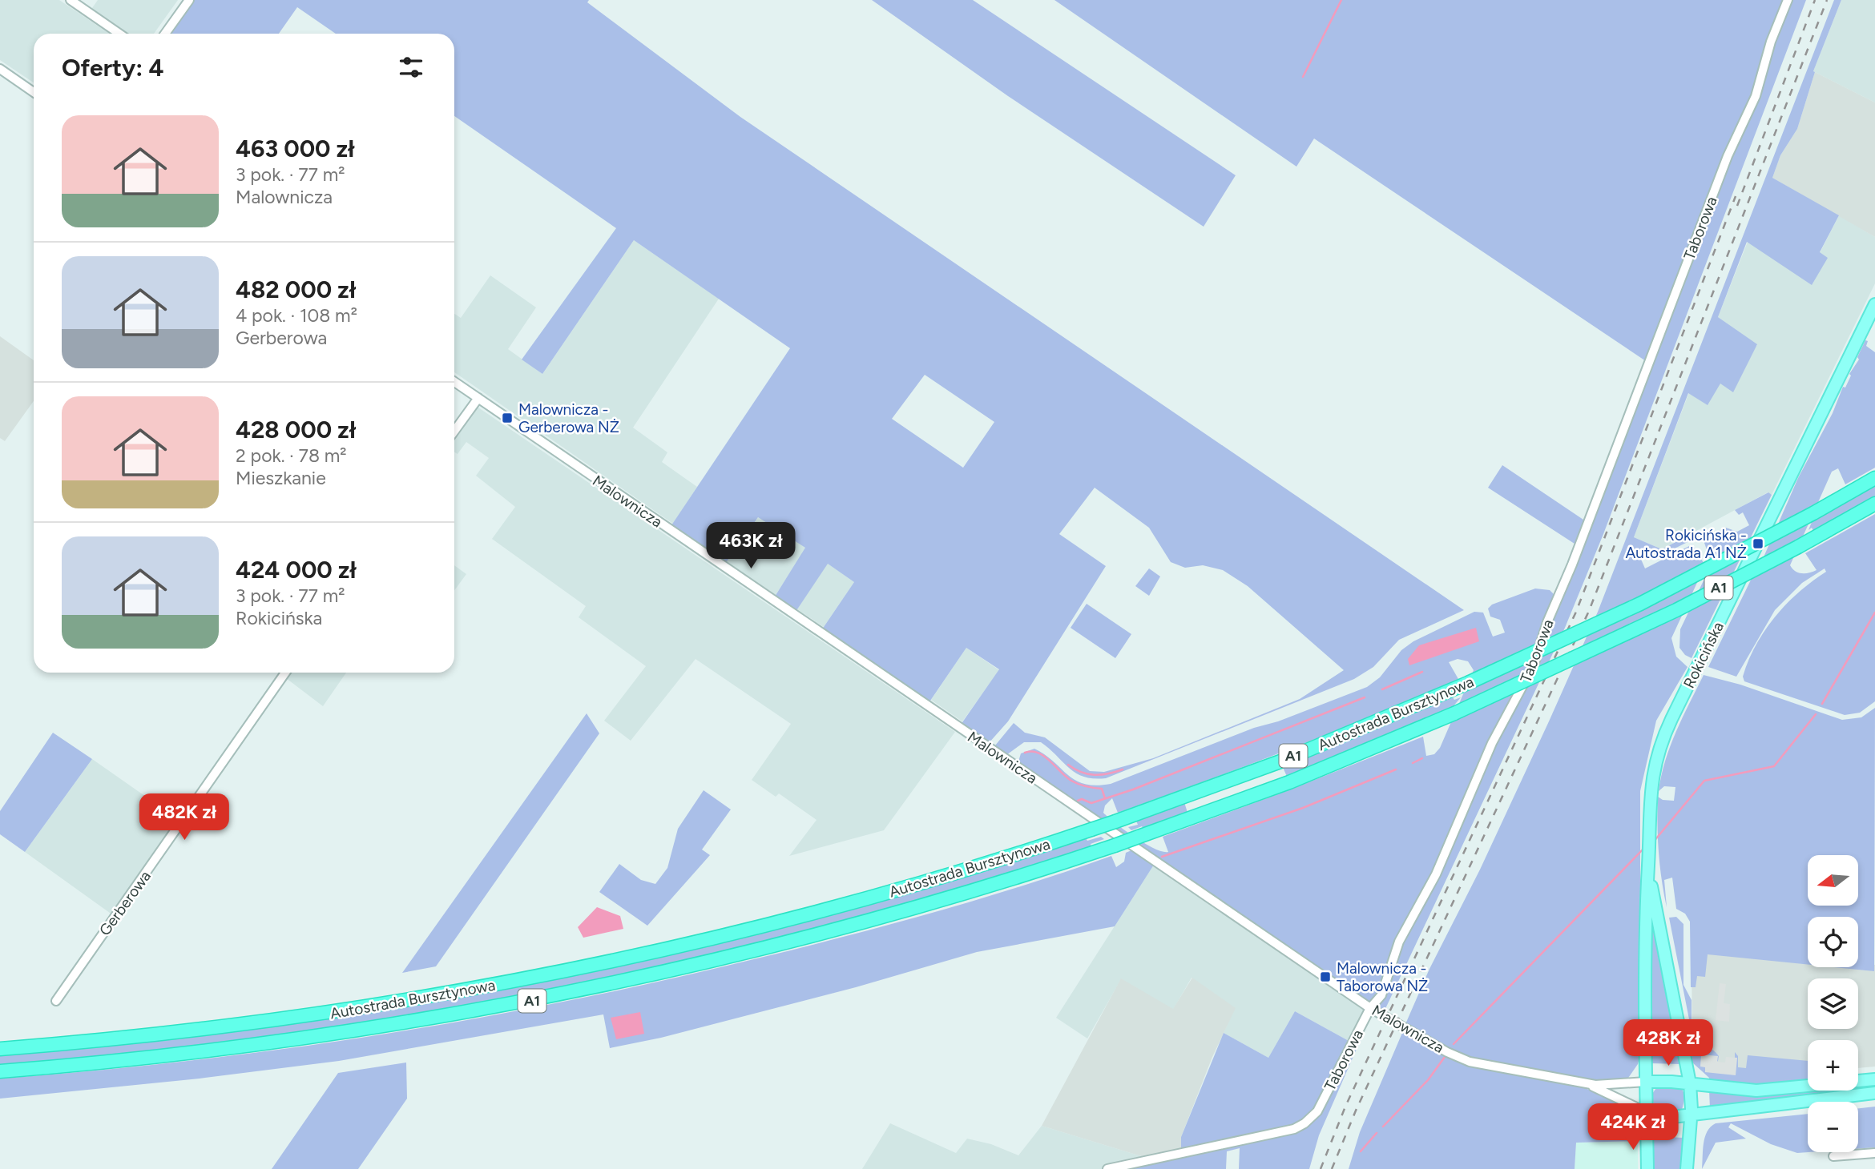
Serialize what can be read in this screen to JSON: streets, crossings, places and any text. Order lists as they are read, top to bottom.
{
  "streets": {
    "highway": ["A1", "Autostrada Bursztynowa"],
    "main road": ["Rokicińska"],
    "street": ["Taborowa", "Malownicza", "Gerberowa"]
  },
  "crossings": [
    ["Taborowa", "Malownicza"],
    ["Malownicza", "Rokicińska"]
  ],
  "places": {
    "transit": ["Malownicza - Gerberowa NŻ", "Rokicińska - Autostrada A1 NŻ", "Malownicza - Taborowa NŻ"]
  },
  "north": "left",
  "page": {
    "heading": "Oferty: 4",
    "list": [
      {
        "name": "463 000 zł",
        "note": "3 pok. · 77 m² · Malownicza"
      },
      {
        "name": "482 000 zł",
        "note": "4 pok. · 108 m² · Gerberowa"
      },
      {
        "name": "428 000 zł",
        "note": "2 pok. · 78 m² · Mieszkanie"
      },
      {
        "name": "424 000 zł",
        "note": "3 pok. · 77 m² · Rokicińska"
      }
    ],
    "price": [
      "463K zł",
      "482K zł",
      "428K zł",
      "424K zł"
    ],
    "map_buttons": ["+", "−"]
  }
}
